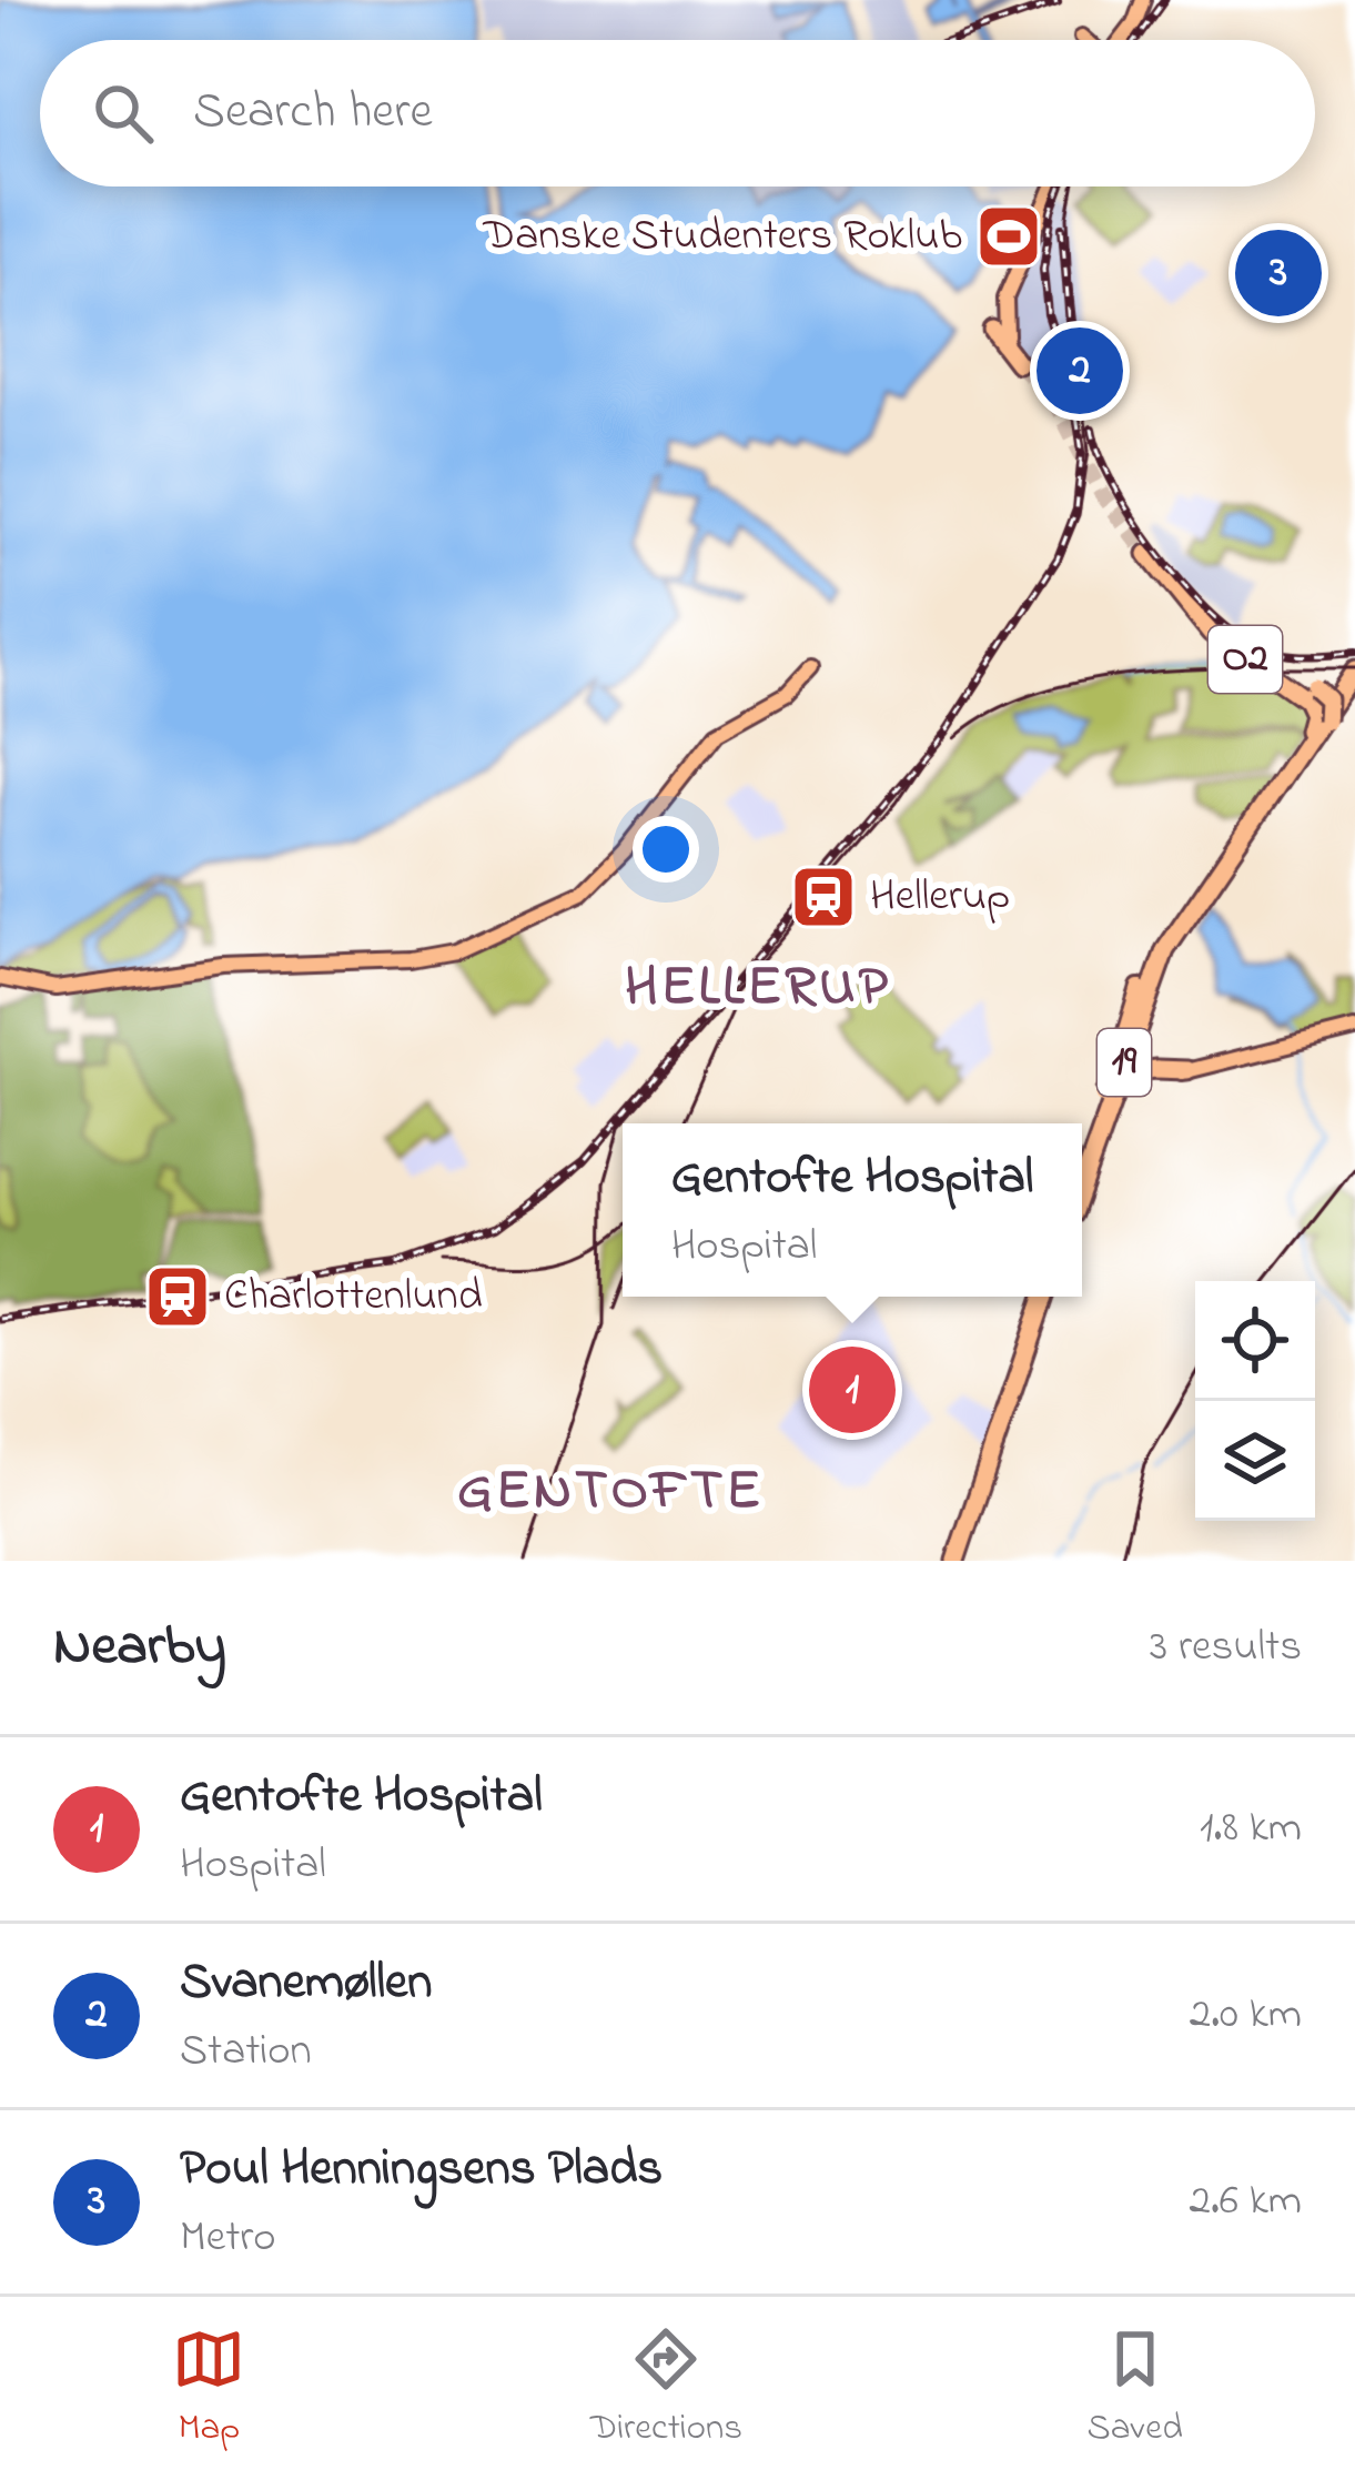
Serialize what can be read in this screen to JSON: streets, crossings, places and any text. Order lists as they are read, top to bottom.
{
  "streets": {
    "highway": ["O2", "19"]
  },
  "crossings": [
    ["O2", "19"]
  ],
  "districts": ["HELLERUP", "GENTOFTE"],
  "places": {
    "sports": ["Danske Studenters Roklub"],
    "station": ["Hellerup", "Charlottenlund"]
  },
  "page": {
    "search": "Search here",
    "pins": ["3", "2", "1"],
    "popup": ["Gentofte Hospital", "Hospital"],
    "heading": ["Nearby", "3 results"],
    "list": [
      {
        "mark": "1",
        "name": "Gentofte Hospital",
        "note": "Hospital",
        "value": "1.8 km"
      },
      {
        "mark": "2",
        "name": "Svanemøllen",
        "note": "Station",
        "value": "2.0 km"
      },
      {
        "mark": "3",
        "name": "Poul Henningsens Plads",
        "note": "Metro",
        "value": "2.6 km"
      }
    ],
    "nav": ["Map", "Directions", "Saved"]
  }
}
